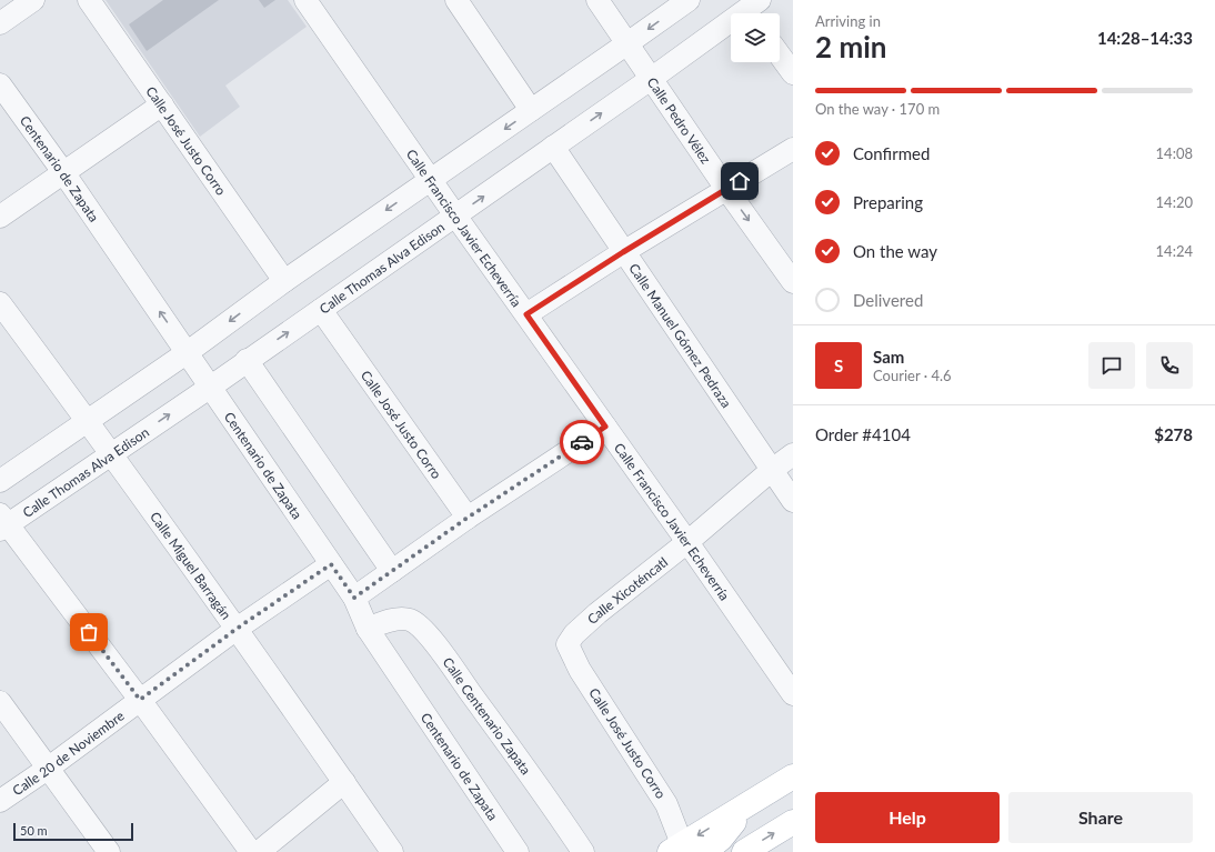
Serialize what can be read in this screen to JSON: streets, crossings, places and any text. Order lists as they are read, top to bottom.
{
  "streets": {
    "street": [
      "Calle Pedro Vélez",
      "Calle José Justo Corro",
      "Centenario de Zapata",
      "Calle Francisco Javier Echeverría",
      "Calle Thomas Alva Edison",
      "Calle Manuel Gómez Pedraza",
      "Calle Miguel Barragán",
      "Calle Xicoténcatl",
      "Calle Centenario Zapata",
      "Calle 20 de Noviembre"
    ]
  },
  "crossings": [
    ["Calle Pedro Vélez", "Calle Thomas Alva Edison"],
    ["Calle José Justo Corro", "Calle Thomas Alva Edison"],
    ["Calle José Justo Corro", "Calle Xicoténcatl"],
    ["Centenario de Zapata", "Calle Thomas Alva Edison"],
    ["Centenario de Zapata", "Calle Centenario Zapata"],
    ["Centenario de Zapata", "Calle 20 de Noviembre"],
    ["Calle Francisco Javier Echeverría", "Calle Thomas Alva Edison"],
    ["Calle Francisco Javier Echeverría", "Calle Xicoténcatl"],
    ["Calle Thomas Alva Edison", "Calle Manuel Gómez Pedraza"],
    ["Calle Thomas Alva Edison", "Calle Miguel Barragán"],
    ["Calle Manuel Gómez Pedraza", "Calle Xicoténcatl"],
    ["Calle Miguel Barragán", "Calle 20 de Noviembre"]
  ],
  "scale_bar": "50 m",
  "page": {
    "heading": ["2 min", "Arriving in", "14:28–14:33"],
    "panel": [
      "Sam",
      "Courier · 4.6",
      "Order #4104",
      "$278"
    ],
    "bar": "On the way · 170 m",
    "list": [
      ["Confirmed", "14:08"],
      ["Preparing", "14:20"],
      ["On the way", "14:24"],
      "Delivered"
    ],
    "round": "S",
    "buttons": ["Help", "Share"],
    "scale": "50 m"
  }
}
